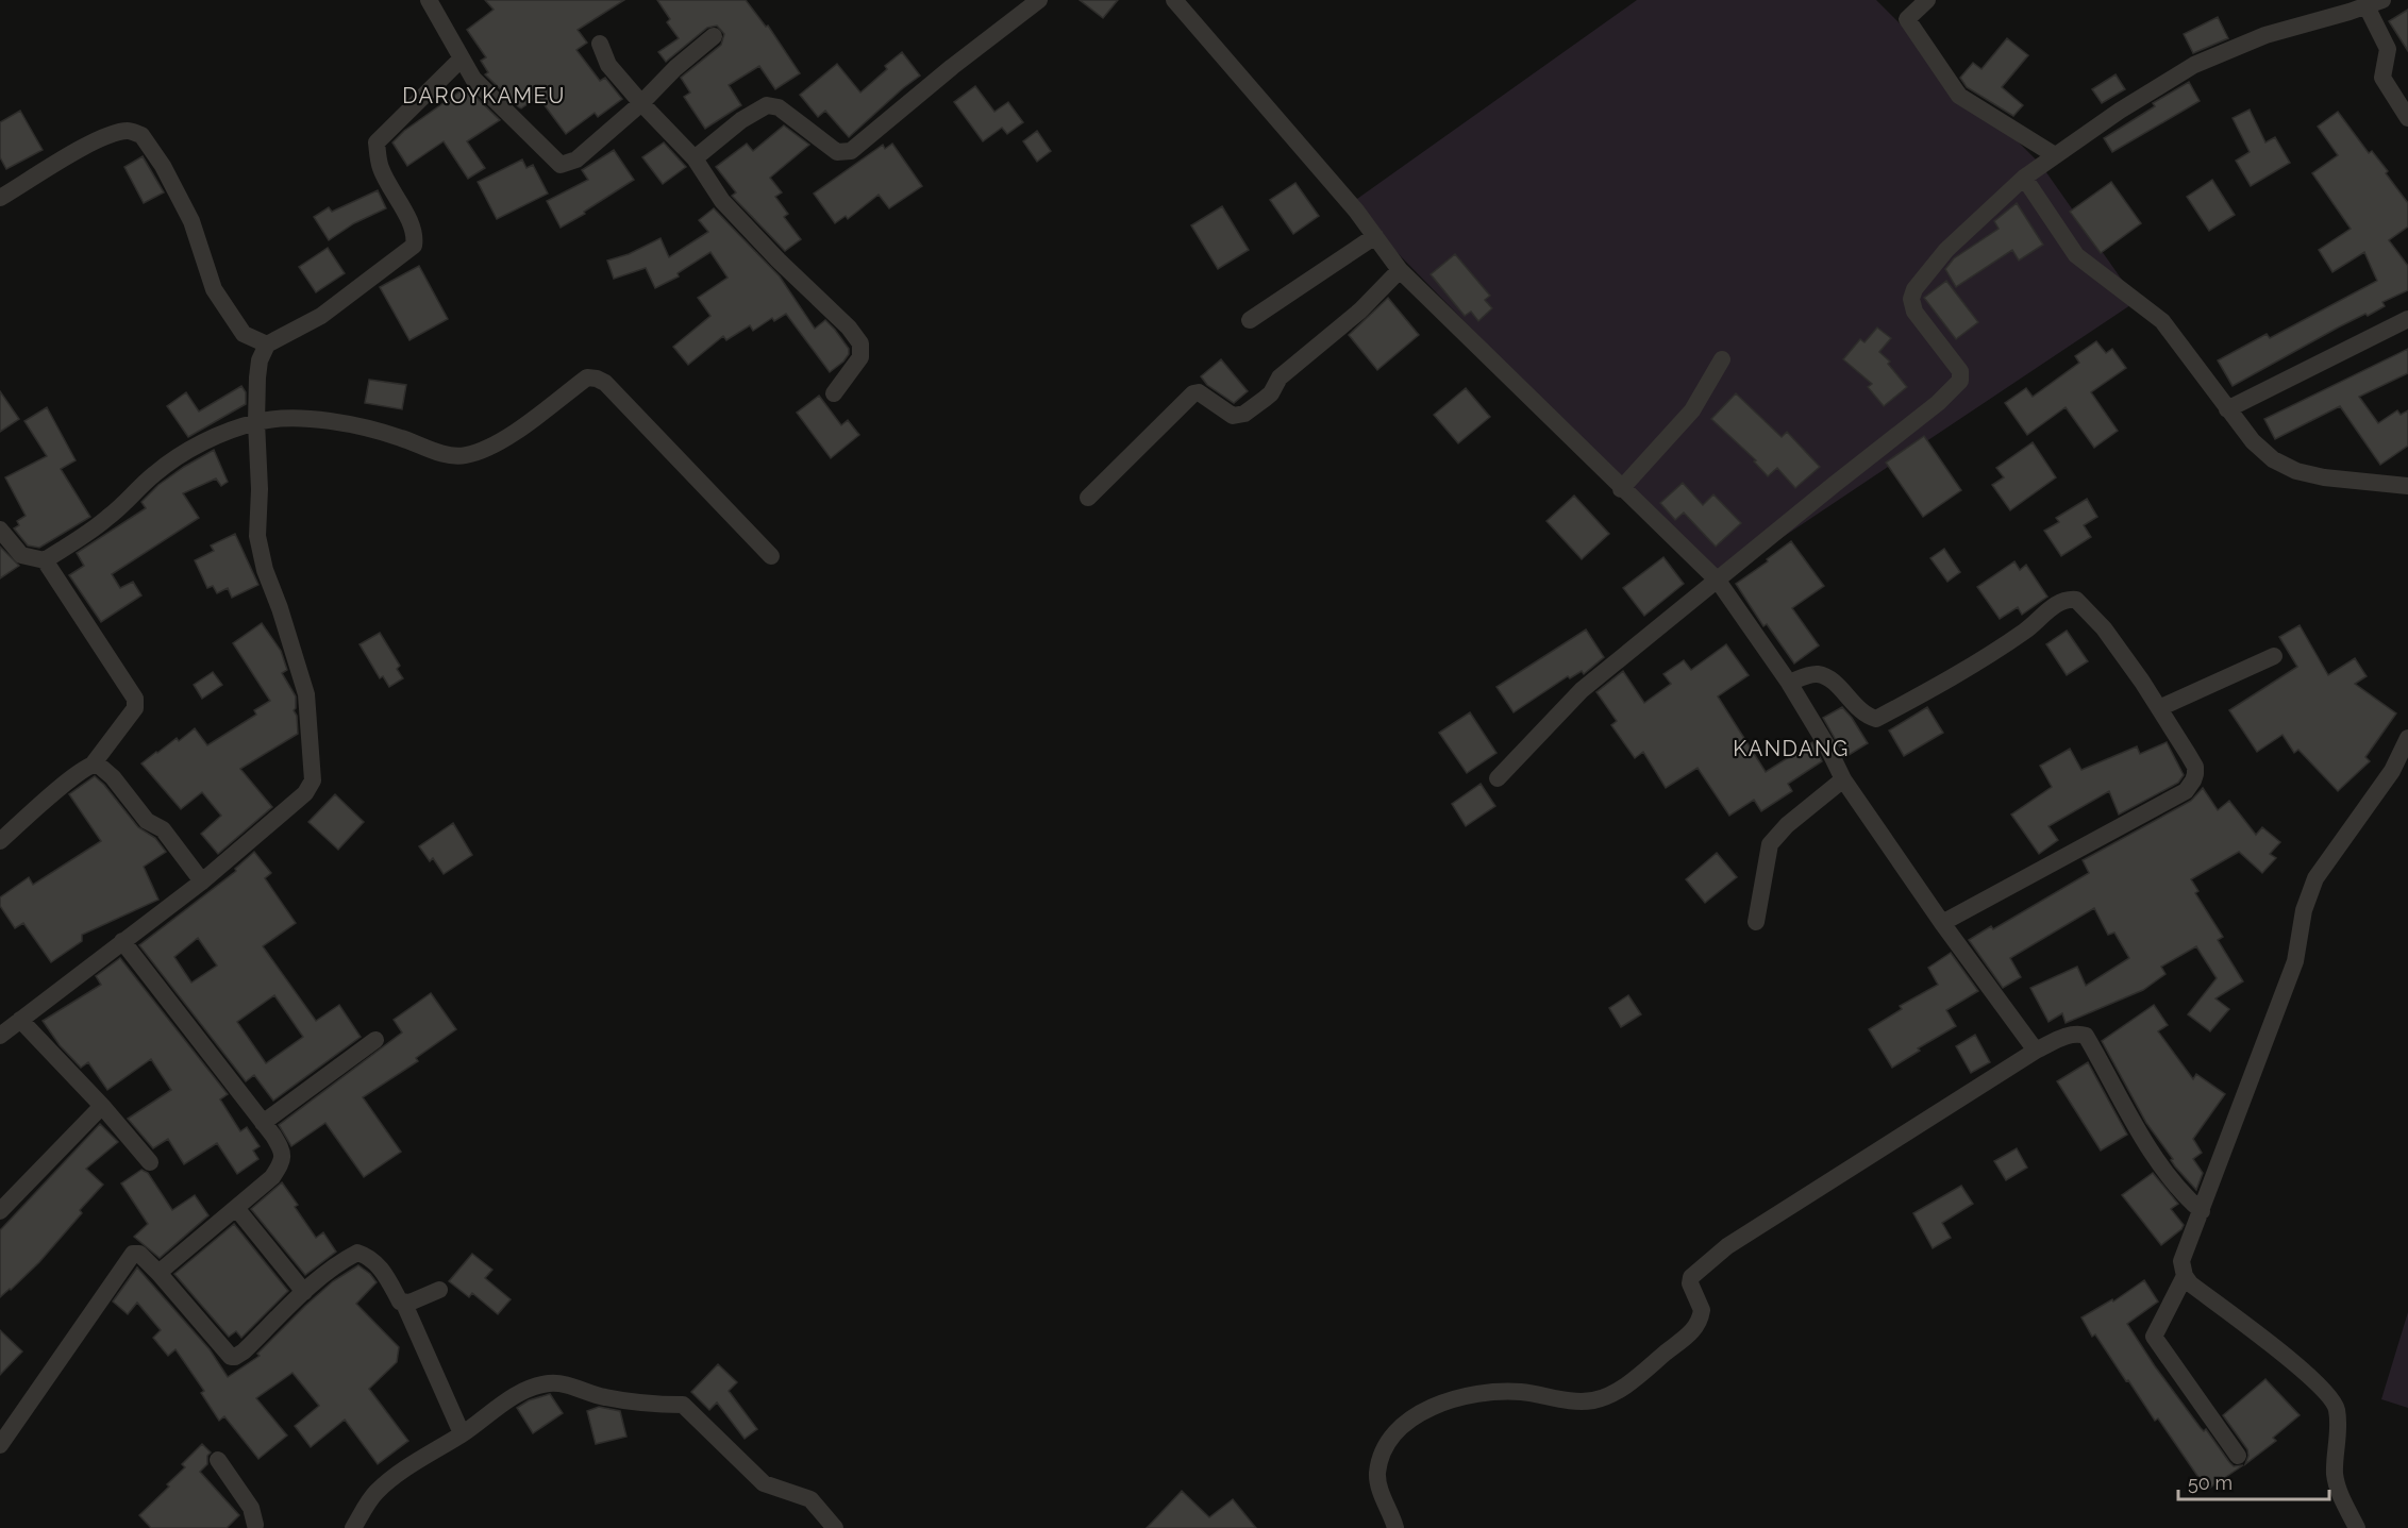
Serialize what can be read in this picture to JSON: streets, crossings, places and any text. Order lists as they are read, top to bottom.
{
  "districts": ["DAROYKAMEU", "KANDANG"],
  "scale_bar": "50 m"
}
